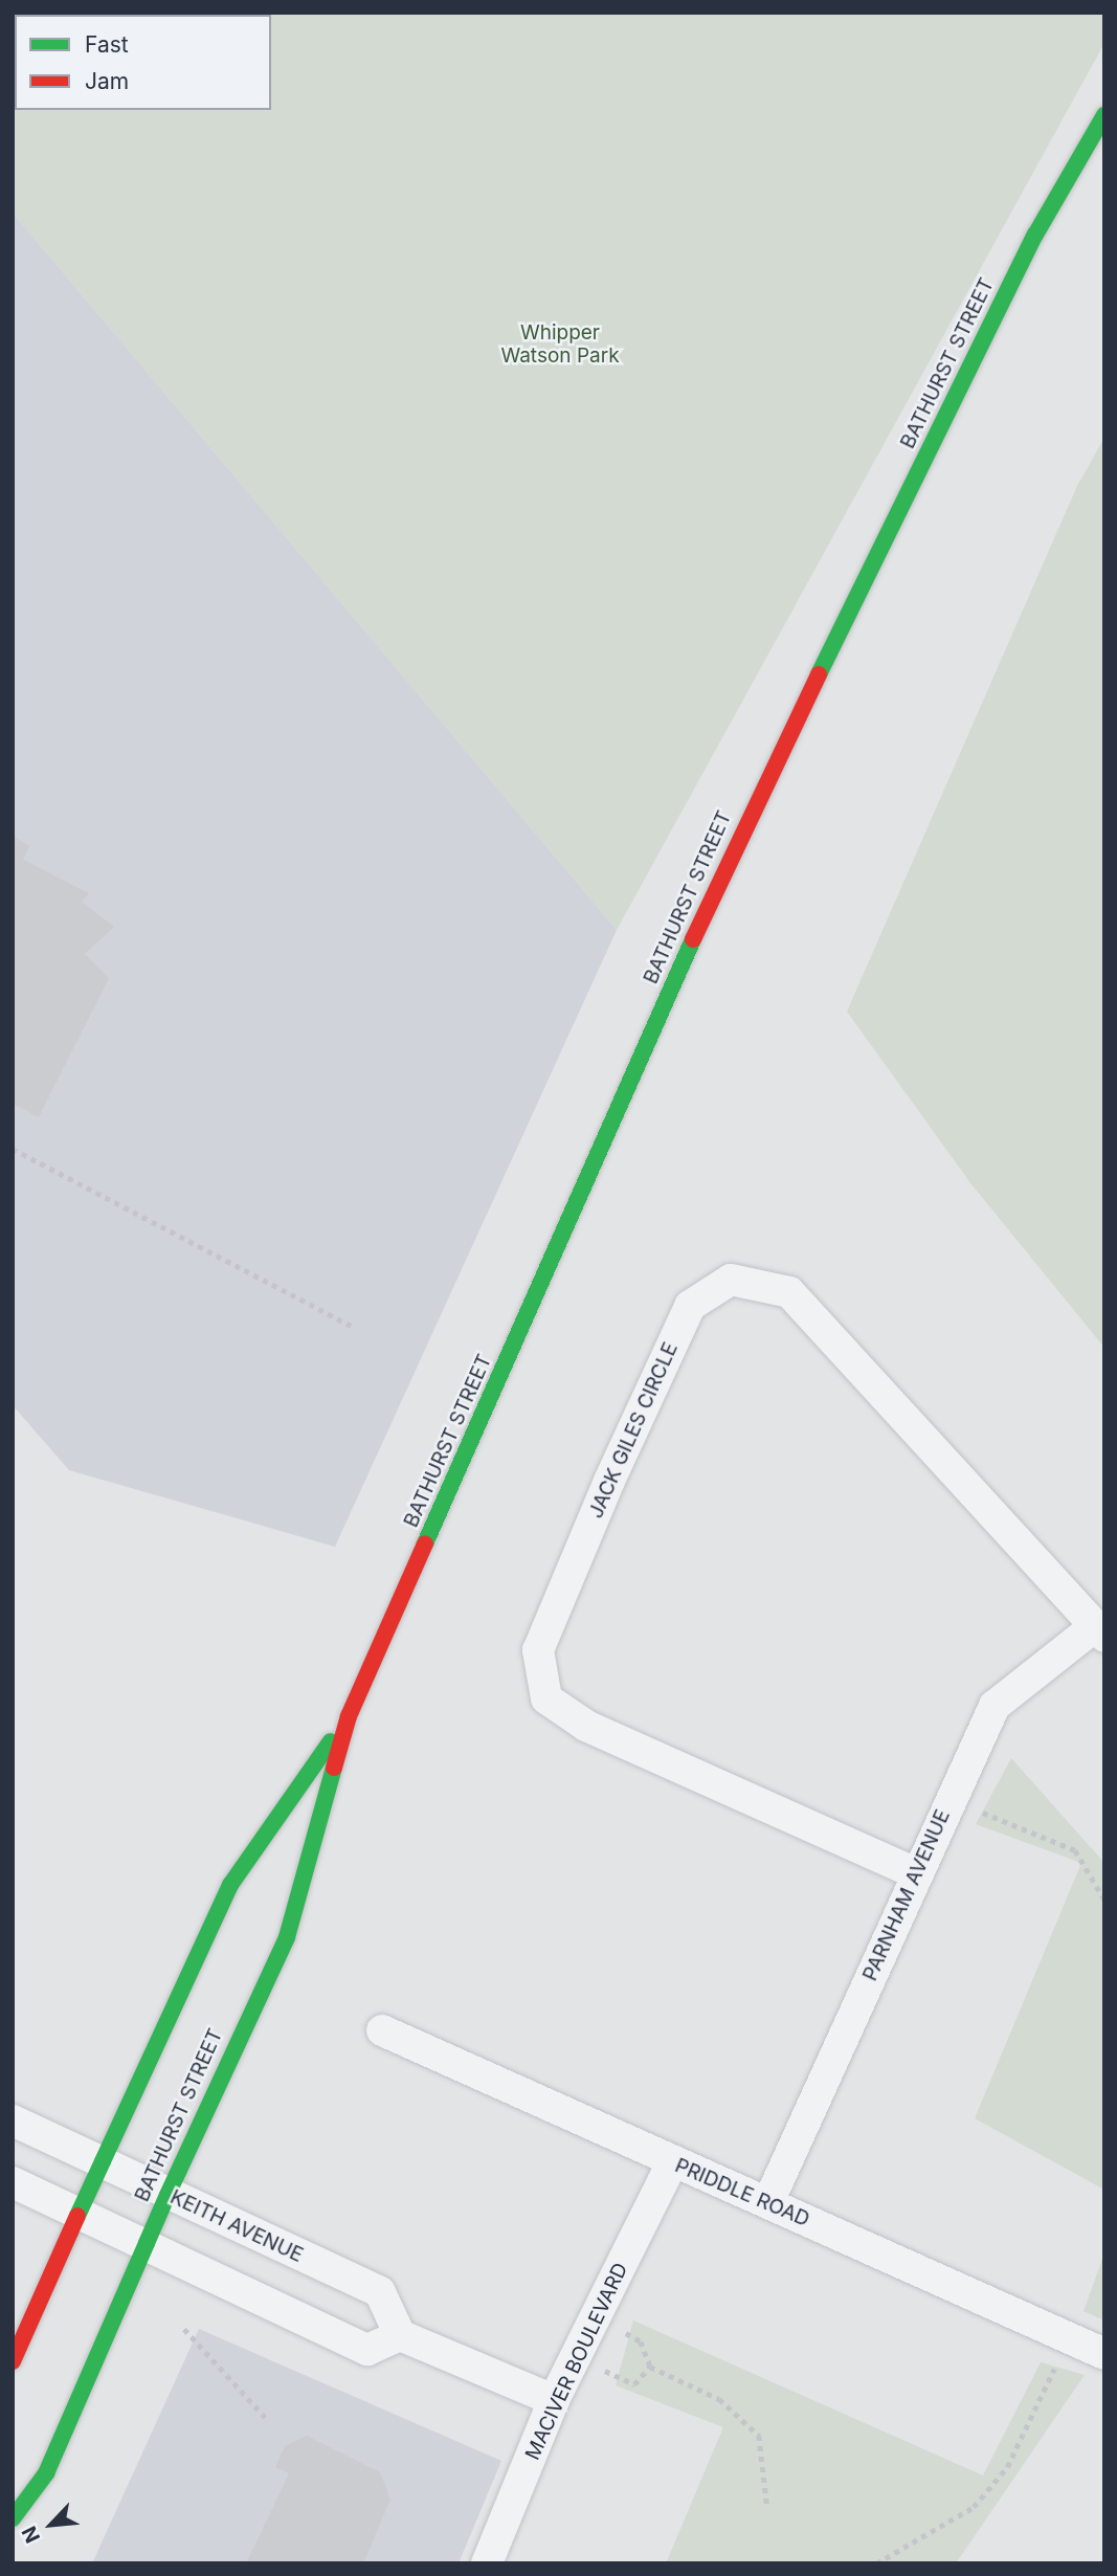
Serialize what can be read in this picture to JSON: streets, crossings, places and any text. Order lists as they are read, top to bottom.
{
  "streets": {
    "main road": ["BATHURST STREET"],
    "street": [
      "JACK GILES CIRCLE",
      "PARNHAM AVENUE",
      "PRIDDLE ROAD",
      "KEITH AVENUE",
      "MACIVER BOULEVARD"
    ]
  },
  "crossings": [
    ["BATHURST STREET", "KEITH AVENUE"],
    ["JACK GILES CIRCLE", "PARNHAM AVENUE"],
    ["PARNHAM AVENUE", "PRIDDLE ROAD"],
    ["PRIDDLE ROAD", "MACIVER BOULEVARD"]
  ],
  "parks": ["Whipper Watson Park"],
  "legend": ["Fast", "Jam"],
  "north": "bottom left"
}
